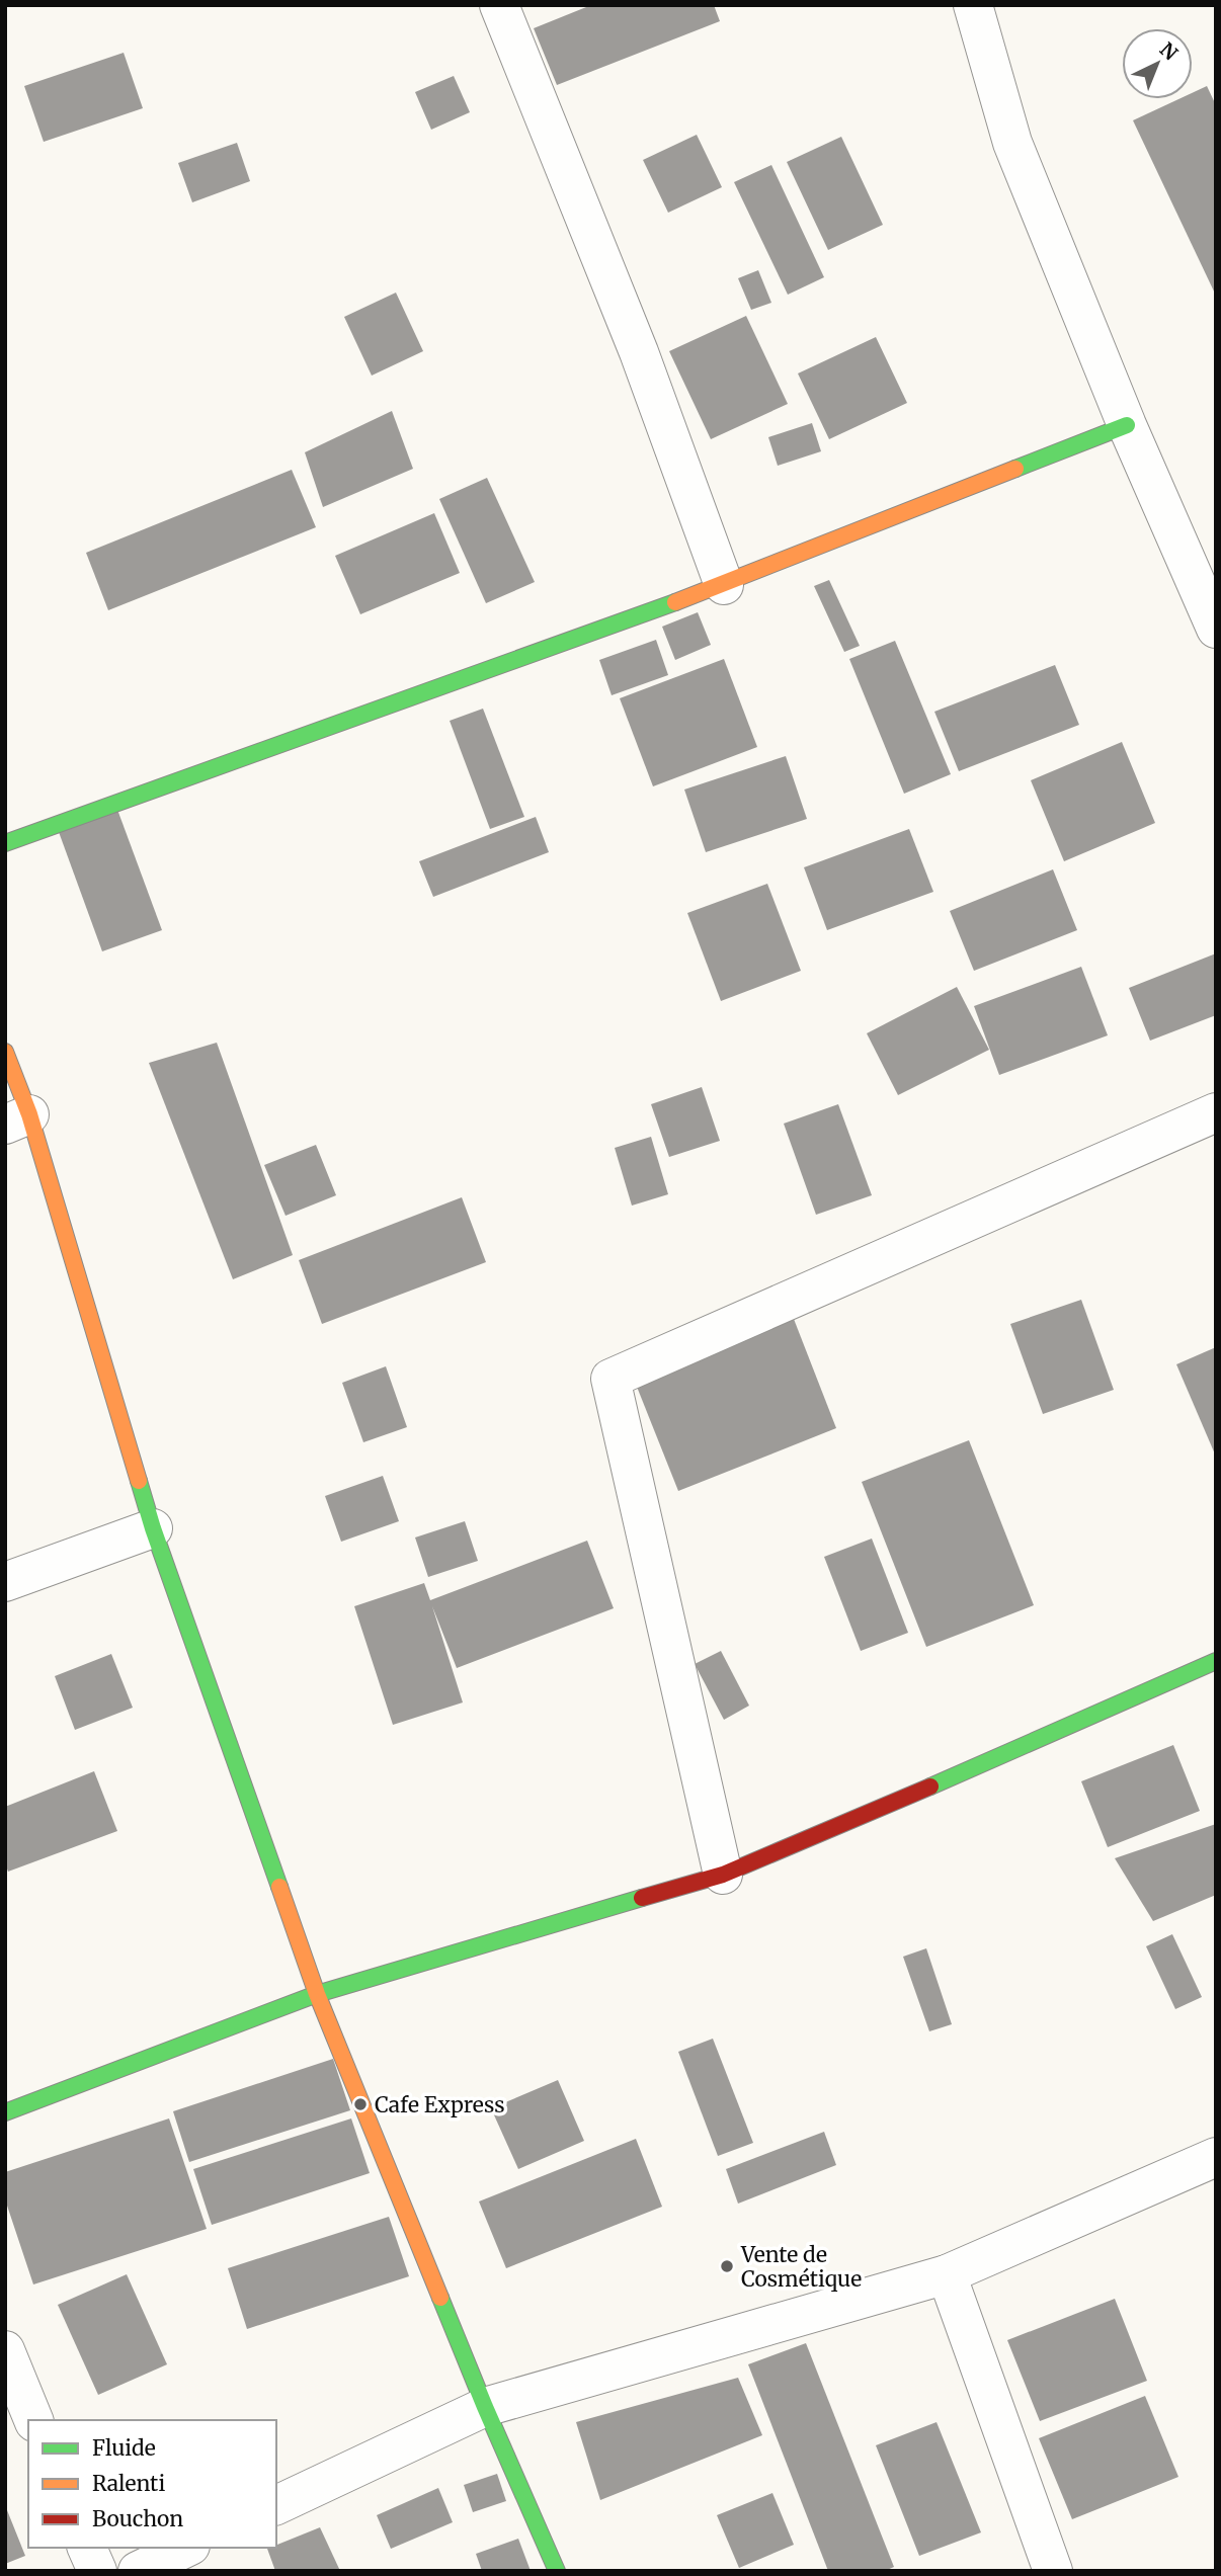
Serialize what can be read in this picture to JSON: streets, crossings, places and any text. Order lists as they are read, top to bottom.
{
  "places": ["Cafe Express", "Vente de Cosmétique"],
  "legend": ["Fluide", "Ralenti", "Bouchon"],
  "north": "top right"
}
